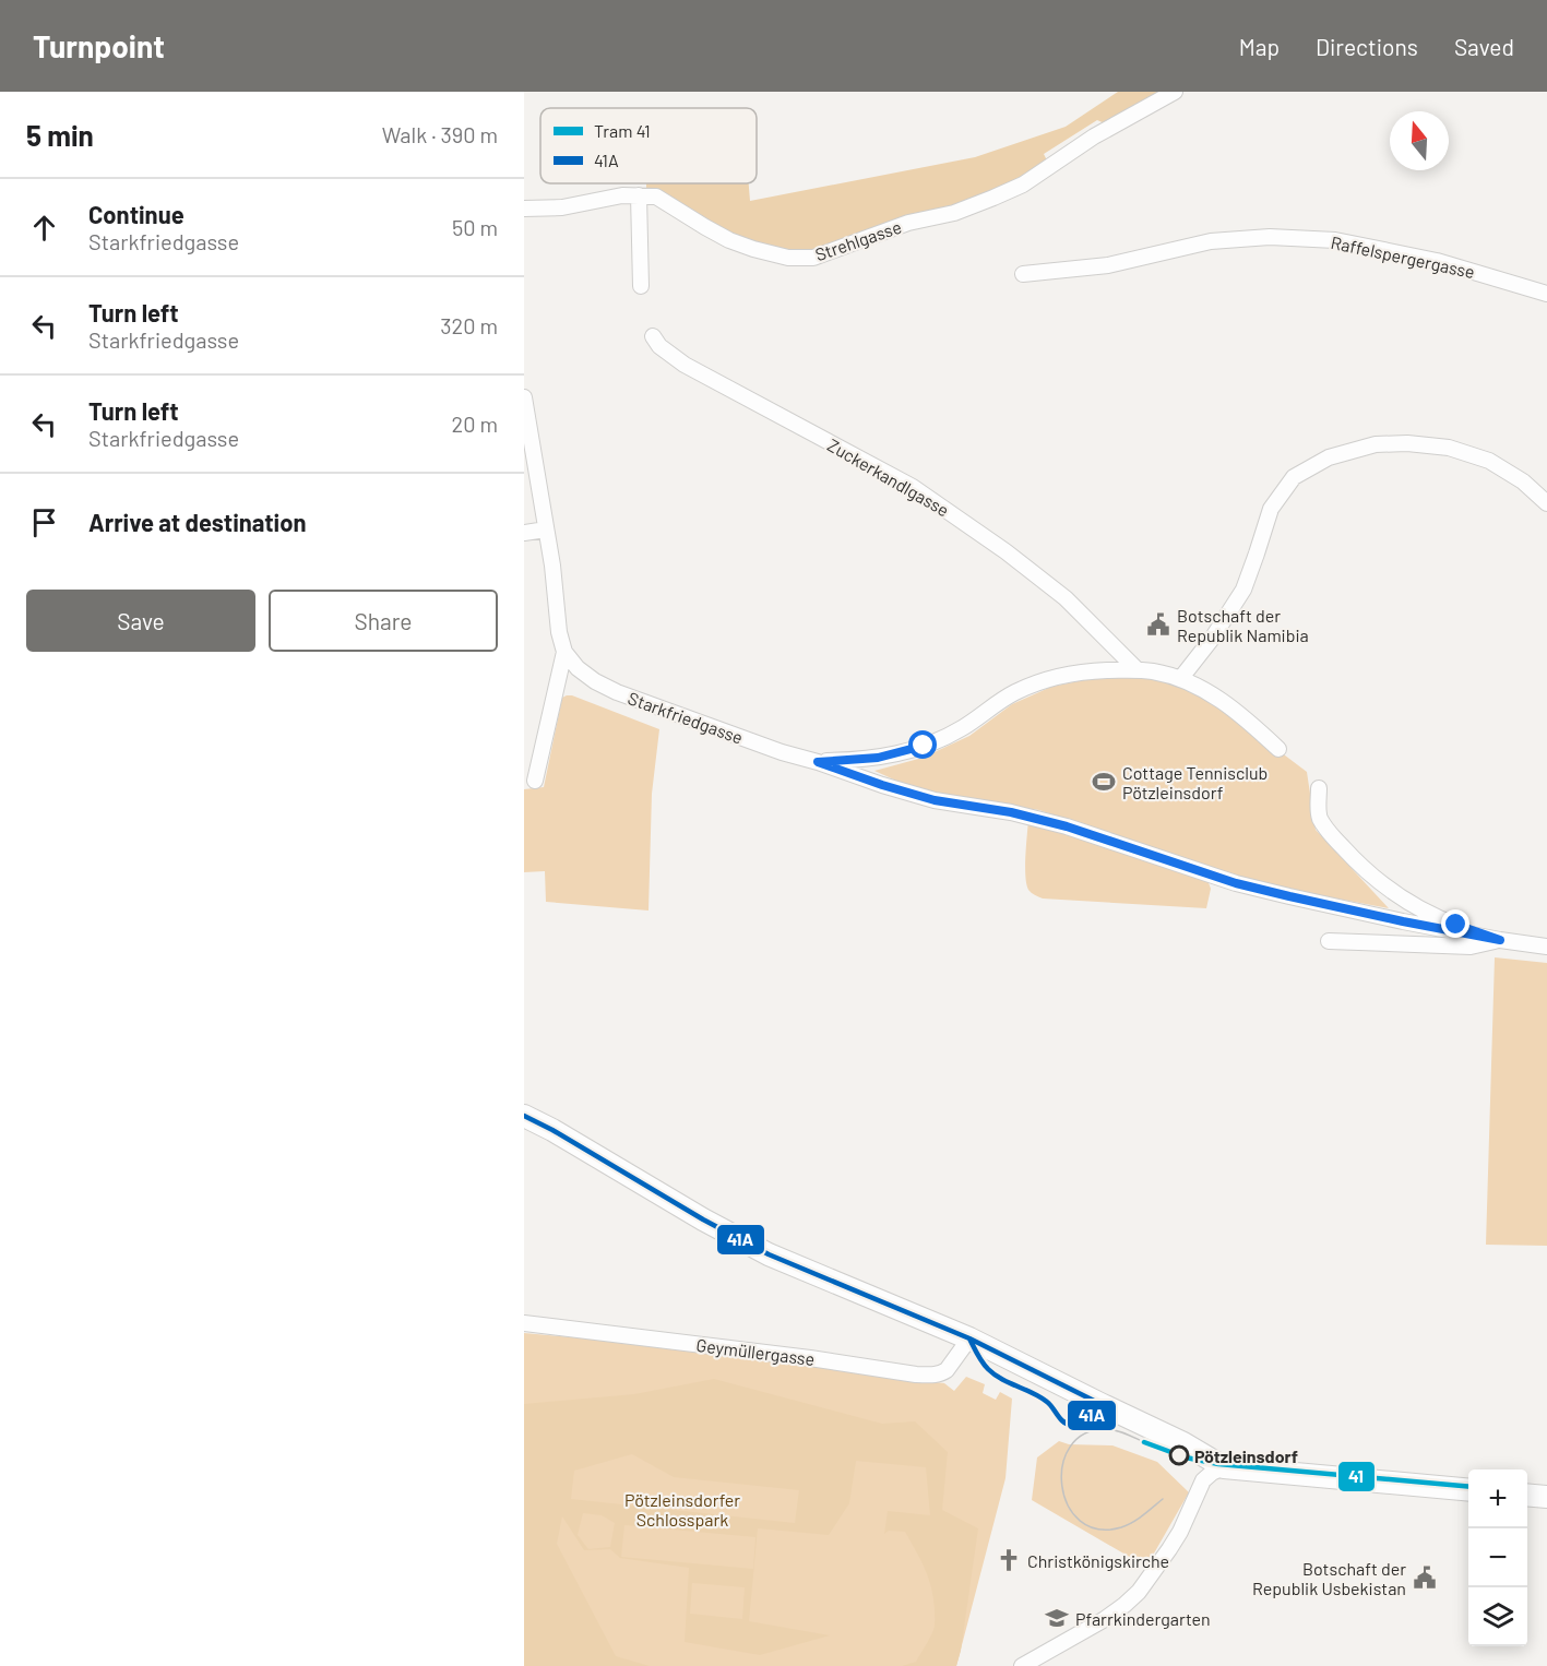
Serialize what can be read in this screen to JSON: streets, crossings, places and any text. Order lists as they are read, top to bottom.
{
  "streets": {
    "street": [
      "Strehlgasse",
      "Raffelspergergasse",
      "Zuckerkandlgasse",
      "Starkfriedgasse",
      "Geymüllergasse"
    ]
  },
  "crossings": [
    ["Zuckerkandlgasse", "Starkfriedgasse"]
  ],
  "parks": ["Pötzleinsdorfer Schlosspark"],
  "places": {
    "public building": ["Botschaft der Republik Namibia", "Botschaft der Republik Usbekistan"],
    "sports": ["Cottage Tennisclub Pötzleinsdorf"],
    "other": ["Pötzleinsdorf"],
    "church": ["Christkönigskirche"],
    "school or university": ["Pfarrkindergarten"]
  },
  "lines": ["transit line 41A", "tram line 41"],
  "legend": ["Tram 41", "41A"],
  "north": "top",
  "page": {
    "header": "Turnpoint",
    "nav": ["Map", "Directions", "Saved"],
    "heading": ["5 min", "Walk · 390 m"],
    "list": [
      ["Continue", "Starkfriedgasse", "50 m"],
      ["Turn left", "Starkfriedgasse", "320 m"],
      ["Turn left", "Starkfriedgasse", "20 m"],
      "Arrive at destination"
    ],
    "buttons": ["Save", "Share"],
    "map_buttons": ["+", "−"]
  }
}
